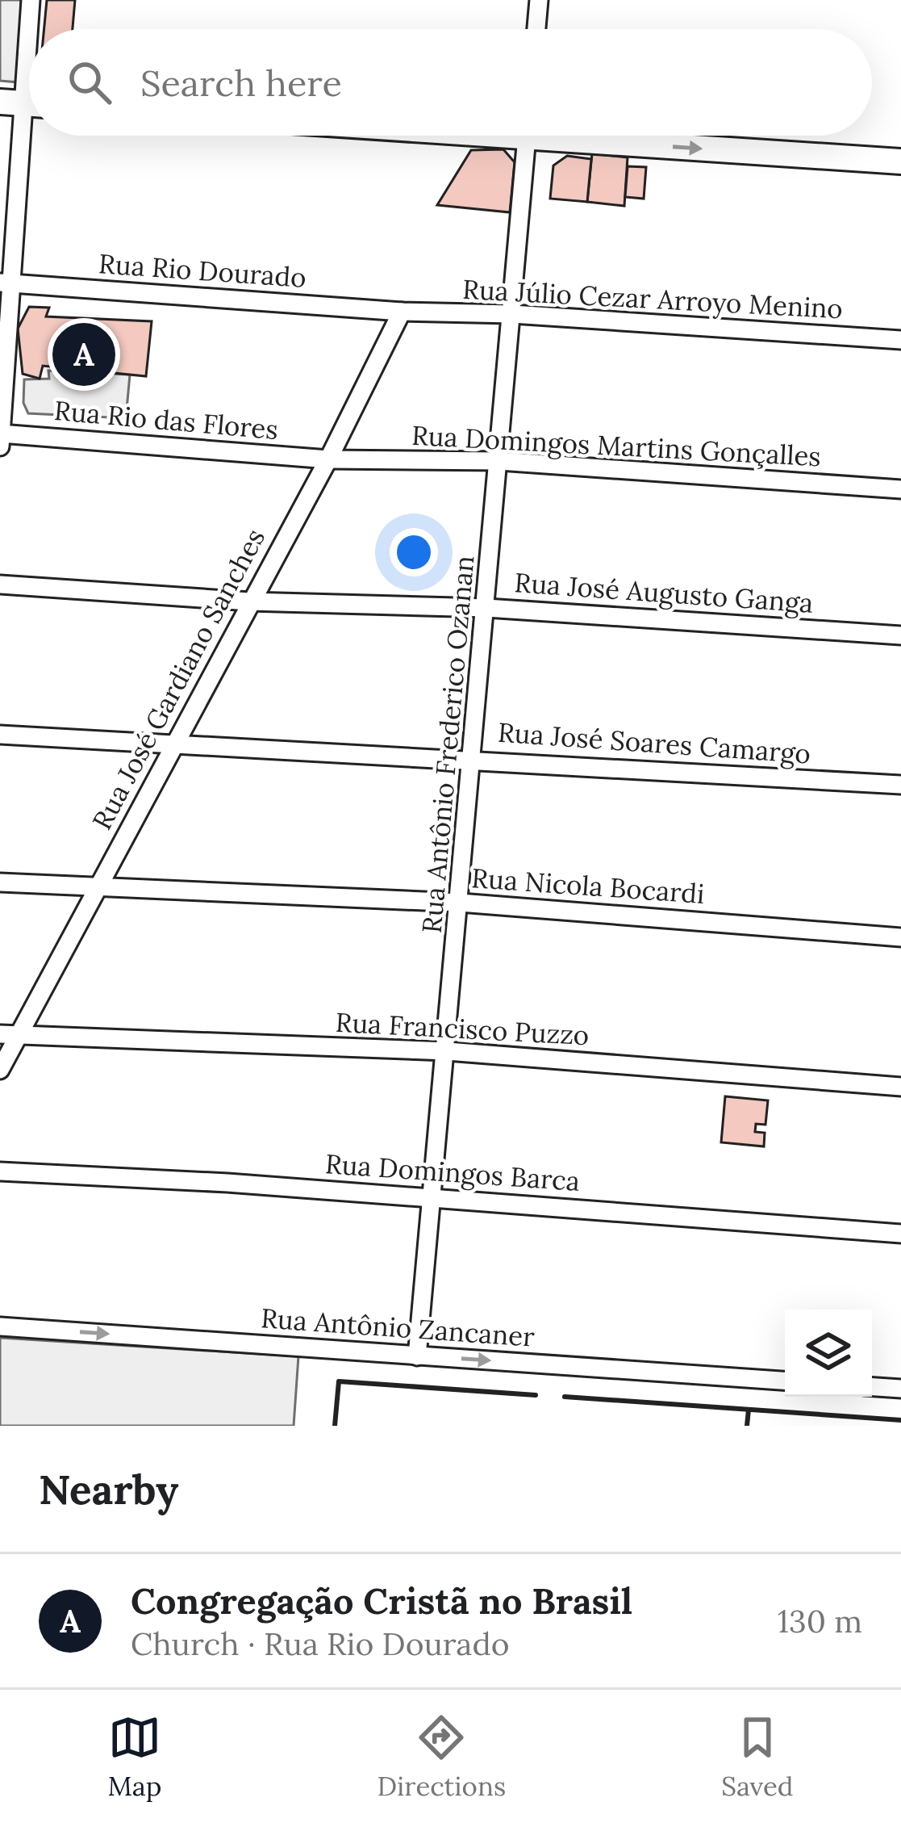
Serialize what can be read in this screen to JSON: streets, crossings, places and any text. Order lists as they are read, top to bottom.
{
  "streets": {
    "street": [
      "Rua Rio Dourado",
      "Rua Júlio Cezar Arroyo Menino",
      "Rua Rio das Flores",
      "Rua Domingos Martins Gonçalles",
      "Rua José Augusto Ganga",
      "Rua José Gardiano Sanches",
      "Rua José Soares Camargo",
      "Rua Antônio Frederico Ozanan",
      "Rua Nicola Bocardi",
      "Rua Francisco Puzzo",
      "Rua Domingos Barca",
      "Rua Antônio Zancaner"
    ]
  },
  "crossings": [
    ["Rua Rio Dourado", "Rua Júlio Cezar Arroyo Menino"],
    ["Rua Rio Dourado", "Rua José Gardiano Sanches"],
    ["Rua Júlio Cezar Arroyo Menino", "Rua José Gardiano Sanches"],
    ["Rua Júlio Cezar Arroyo Menino", "Rua Antônio Frederico Ozanan"],
    ["Rua Rio das Flores", "Rua Domingos Martins Gonçalles"],
    ["Rua Rio das Flores", "Rua José Gardiano Sanches"],
    ["Rua Domingos Martins Gonçalles", "Rua José Gardiano Sanches"],
    ["Rua Domingos Martins Gonçalles", "Rua Antônio Frederico Ozanan"],
    ["Rua José Augusto Ganga", "Rua José Gardiano Sanches"],
    ["Rua José Augusto Ganga", "Rua Antônio Frederico Ozanan"],
    ["Rua José Gardiano Sanches", "Rua José Soares Camargo"],
    ["Rua José Gardiano Sanches", "Rua Nicola Bocardi"],
    ["Rua José Gardiano Sanches", "Rua Francisco Puzzo"],
    ["Rua José Soares Camargo", "Rua Antônio Frederico Ozanan"],
    ["Rua Antônio Frederico Ozanan", "Rua Nicola Bocardi"],
    ["Rua Antônio Frederico Ozanan", "Rua Francisco Puzzo"],
    ["Rua Antônio Frederico Ozanan", "Rua Domingos Barca"],
    ["Rua Antônio Frederico Ozanan", "Rua Antônio Zancaner"]
  ],
  "one_way": ["Rua Antônio Zancaner"],
  "page": {
    "search": "Search here",
    "pins": "A",
    "heading": "Nearby",
    "list": [
      {
        "mark": "A",
        "name": "Congregação Cristã no Brasil",
        "note": "Church · Rua Rio Dourado",
        "value": "130 m"
      }
    ],
    "nav": ["Map", "Directions", "Saved"]
  }
}
